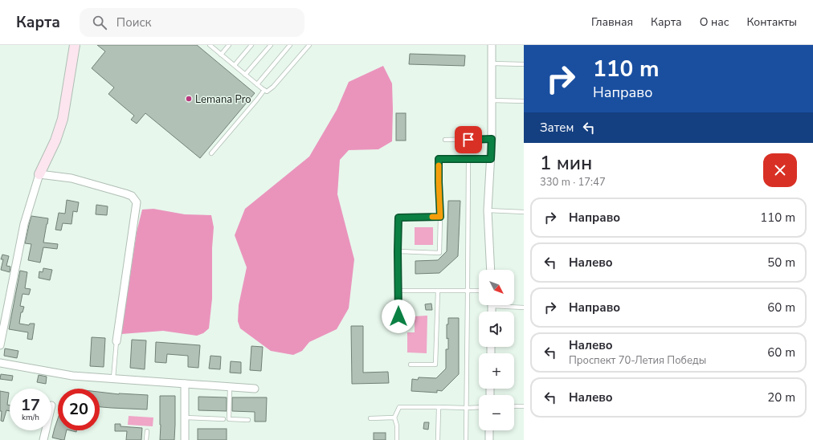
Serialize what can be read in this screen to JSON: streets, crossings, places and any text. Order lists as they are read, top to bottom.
{
  "places": ["Lemana Pro"],
  "north": "bottom right",
  "page": {
    "header": "Карта",
    "search": "Поиск",
    "nav": [
      "Главная",
      "Карта",
      "О нас",
      "Контакты"
    ],
    "turn": ["110 m", "Направо"],
    "then": "Затем",
    "heading": ["1 мин", "330 m · 17:47"],
    "list": [
      {
        "name": "Направо",
        "value": "110 m"
      },
      {
        "name": "Налево",
        "value": "50 m"
      },
      {
        "name": "Направо",
        "value": "60 m"
      },
      {
        "name": "Налево",
        "note": "Проспект 70-Летия Победы",
        "value": "60 m"
      },
      {
        "name": "Налево",
        "value": "20 m"
      }
    ],
    "map_buttons": ["+", "−"],
    "speed": "17 km/h",
    "limit": "20"
  }
}
